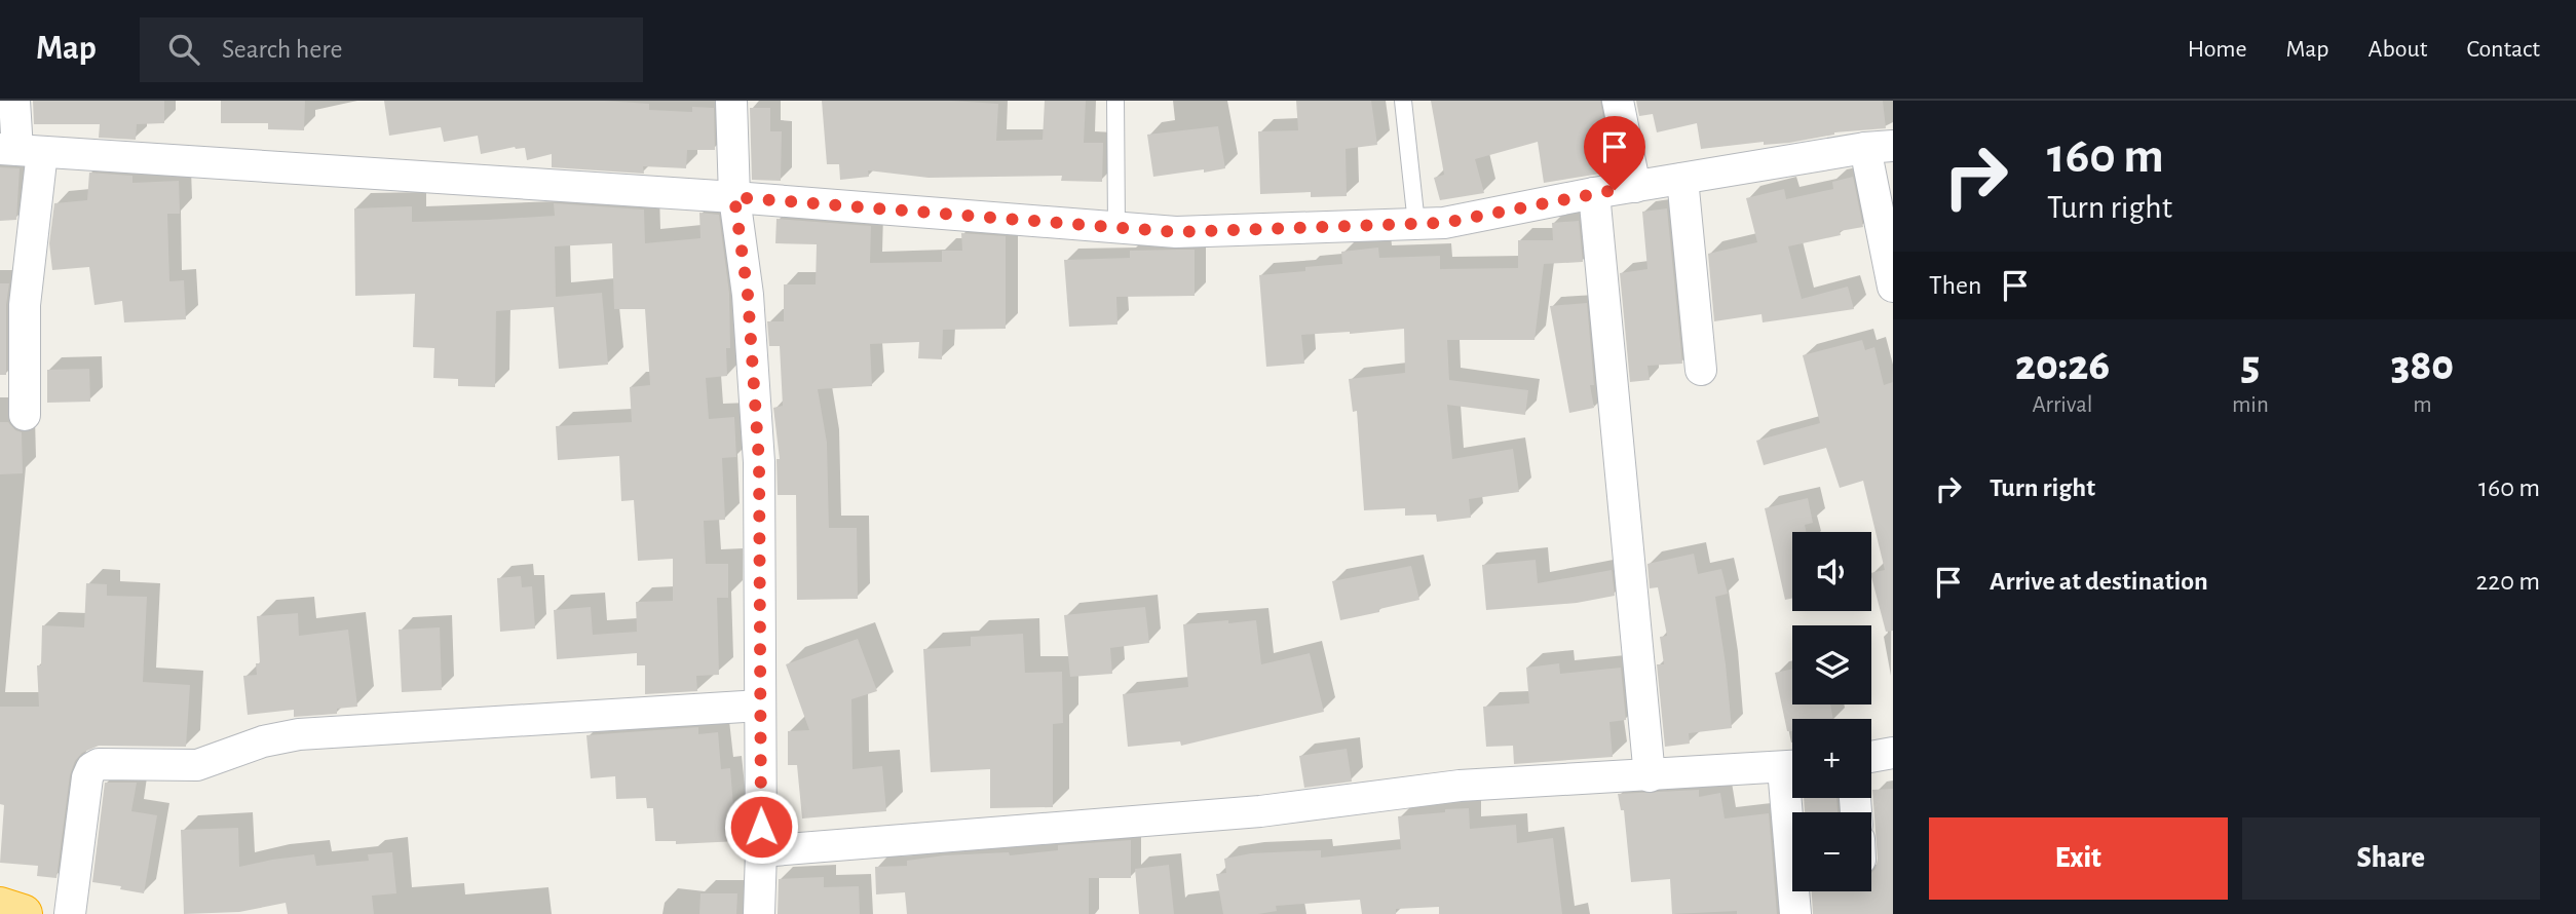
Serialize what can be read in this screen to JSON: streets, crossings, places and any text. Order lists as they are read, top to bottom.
{
  "page": {
    "header": "Map",
    "search": "Search here",
    "nav": [
      "Home",
      "Map",
      "About",
      "Contact"
    ],
    "turn": ["160 m", "Turn right"],
    "then": "Then",
    "eta": [
      "20:26",
      "Arrival",
      "5",
      "min",
      "380",
      "m"
    ],
    "list": [
      {
        "name": "Turn right",
        "value": "160 m"
      },
      {
        "name": "Arrive at destination",
        "value": "220 m"
      }
    ],
    "map_buttons": ["+", "−"],
    "buttons": ["Exit", "Share"]
  }
}
